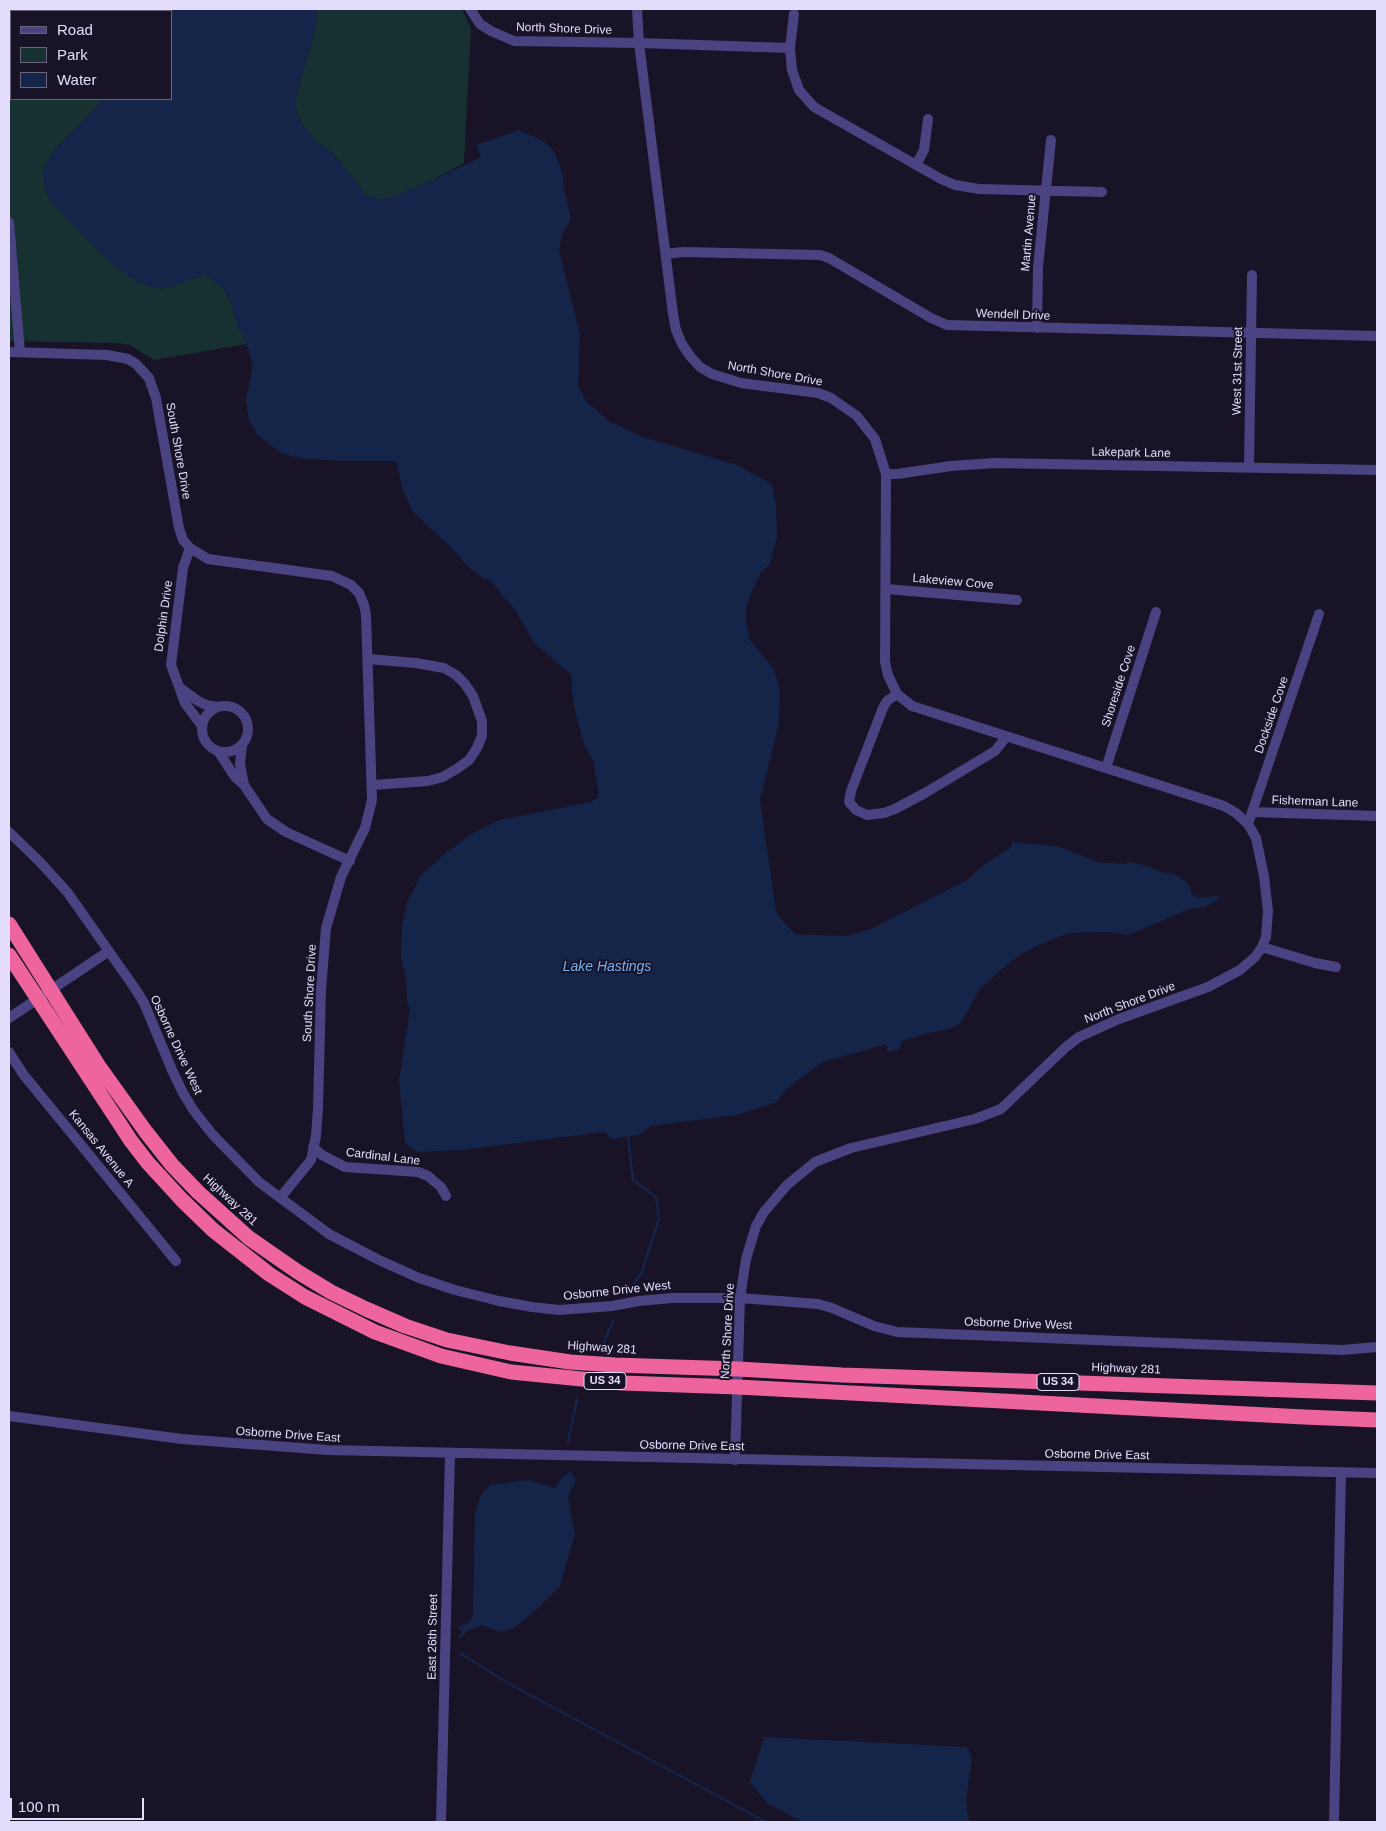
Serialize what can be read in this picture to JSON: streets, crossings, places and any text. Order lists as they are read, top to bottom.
{
  "streets": {
    "highway": ["Highway 281", "US 34"],
    "street": [
      "North Shore Drive",
      "Martin Avenue",
      "Wendell Drive",
      "West 31st Street",
      "South Shore Drive",
      "Lakepark Lane",
      "Lakeview Cove",
      "Dolphin Drive",
      "Shoreside Cove",
      "Dockside Cove",
      "Fisherman Lane",
      "Osborne Drive West",
      "Kansas Avenue A",
      "Cardinal Lane",
      "Osborne Drive East",
      "East 26th Street"
    ]
  },
  "crossings": [
    ["North Shore Drive", "Wendell Drive"],
    ["North Shore Drive", "Lakepark Lane"],
    ["North Shore Drive", "Lakeview Cove"],
    ["North Shore Drive", "Shoreside Cove"],
    ["North Shore Drive", "Dockside Cove"],
    ["North Shore Drive", "Osborne Drive West"],
    ["North Shore Drive", "Highway 281"],
    ["North Shore Drive", "Osborne Drive East"],
    ["Martin Avenue", "Wendell Drive"],
    ["Wendell Drive", "West 31st Street"],
    ["West 31st Street", "Lakepark Lane"],
    ["South Shore Drive", "Dolphin Drive"],
    ["South Shore Drive", "Osborne Drive West"],
    ["South Shore Drive", "Cardinal Lane"],
    ["Dockside Cove", "Fisherman Lane"],
    ["Osborne Drive East", "East 26th Street"]
  ],
  "water": ["Lake Hastings"],
  "legend": ["Road", "Park", "Water"],
  "scale_bar": "100 m"
}
